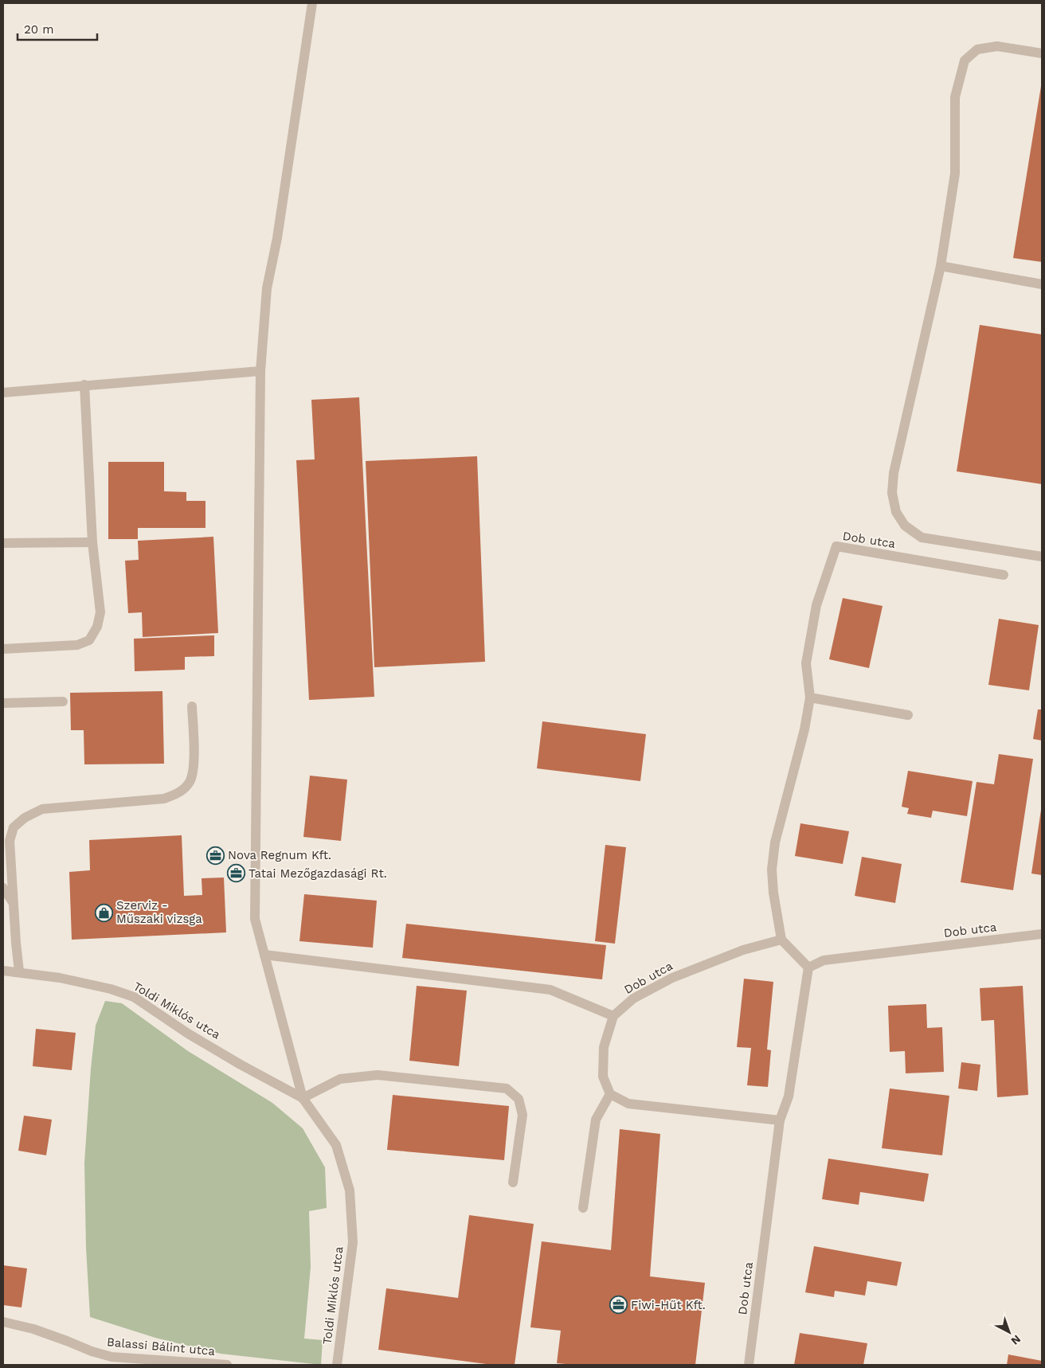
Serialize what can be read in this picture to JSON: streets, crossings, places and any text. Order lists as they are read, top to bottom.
{
  "streets": {
    "street": ["Dob utca", "Toldi Miklós utca", "Balassi Bálint utca"]
  },
  "places": {
    "office": ["Nova Regnum Kft.", "Tatai Mezőgazdasági Rt.", "Fiwi-Hűt Kft."],
    "shop": ["Szerviz - Műszaki vizsga"]
  },
  "scale_bar": "20 m",
  "north": "bottom right"
}
